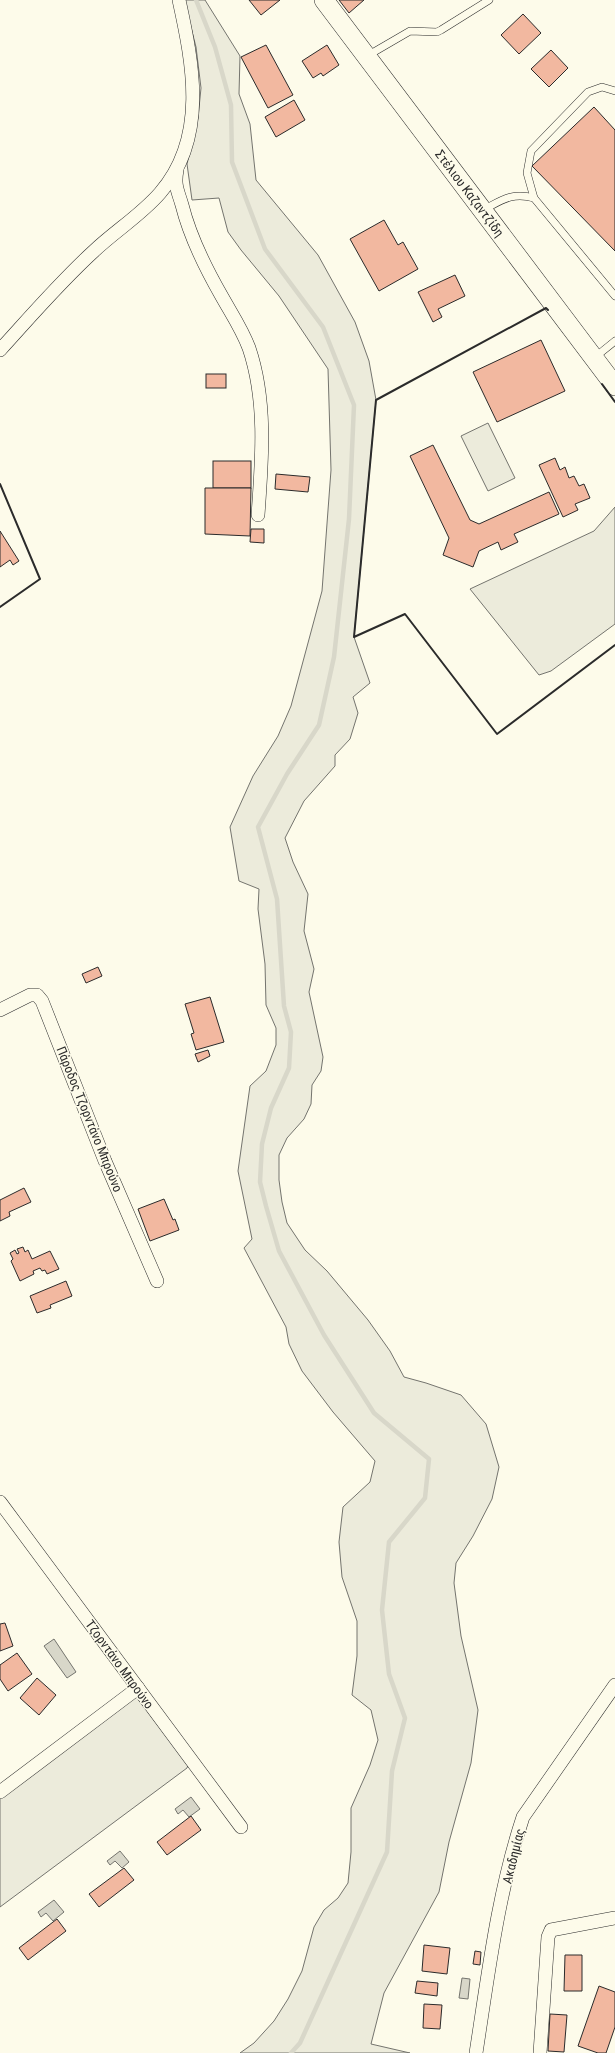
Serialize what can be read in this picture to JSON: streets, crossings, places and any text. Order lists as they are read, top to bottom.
{
  "streets": {
    "main road": ["Στέλιου Καζαντζίδη"],
    "street": ["Πάροδος Τζορντάνο Μπρούνο", "Τζορντάνο Μπρούνο", "Ακαδημίας"]
  }
}
